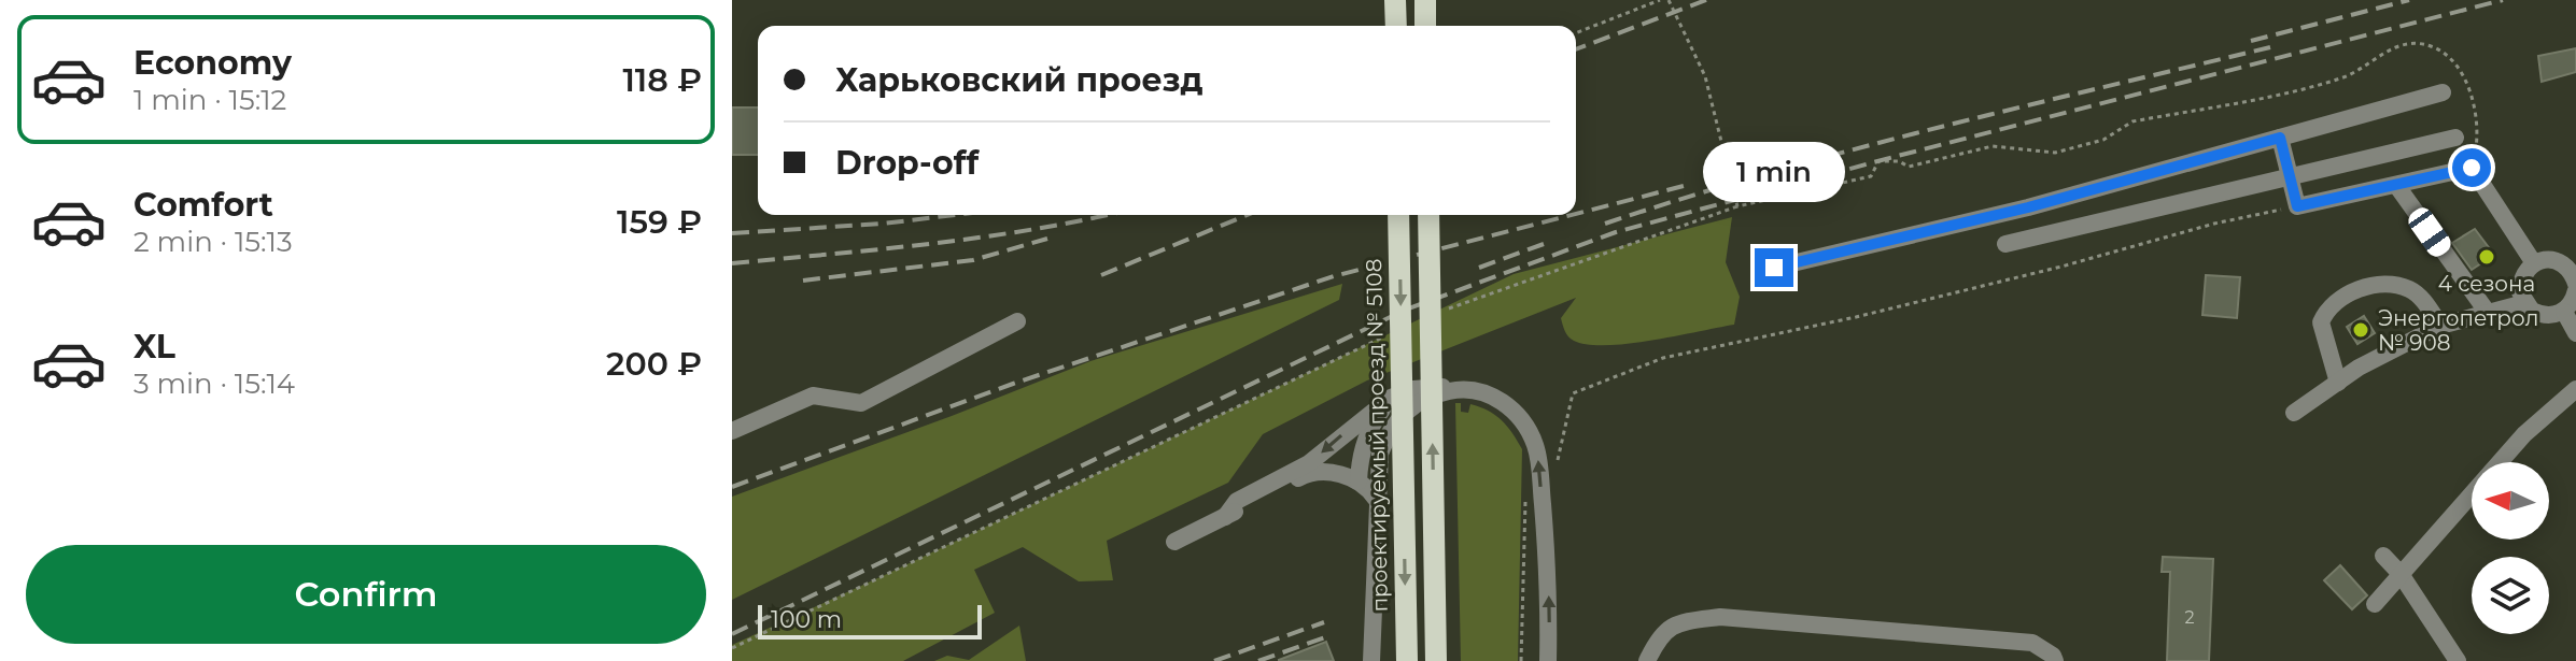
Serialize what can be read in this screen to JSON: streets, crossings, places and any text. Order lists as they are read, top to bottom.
{
  "streets": {
    "main road": ["проектируемый проезд № 5108"]
  },
  "places": ["4 сезона", "Энергопетрол № 908"],
  "house_numbers": ["2"],
  "scale_bar": "100 m",
  "north": "left",
  "page": {
    "list": [
      {
        "name": "Economy",
        "note": "1 min · 15:12",
        "value": "118 ₽"
      },
      {
        "name": "Comfort",
        "note": "2 min · 15:13",
        "value": "159 ₽"
      },
      {
        "name": "XL",
        "note": "3 min · 15:14",
        "value": "200 ₽"
      }
    ],
    "banner": ["Харьковский проезд", "Drop-off"],
    "bubble": "1 min",
    "buttons": "Confirm",
    "scale": "100 m"
  }
}
